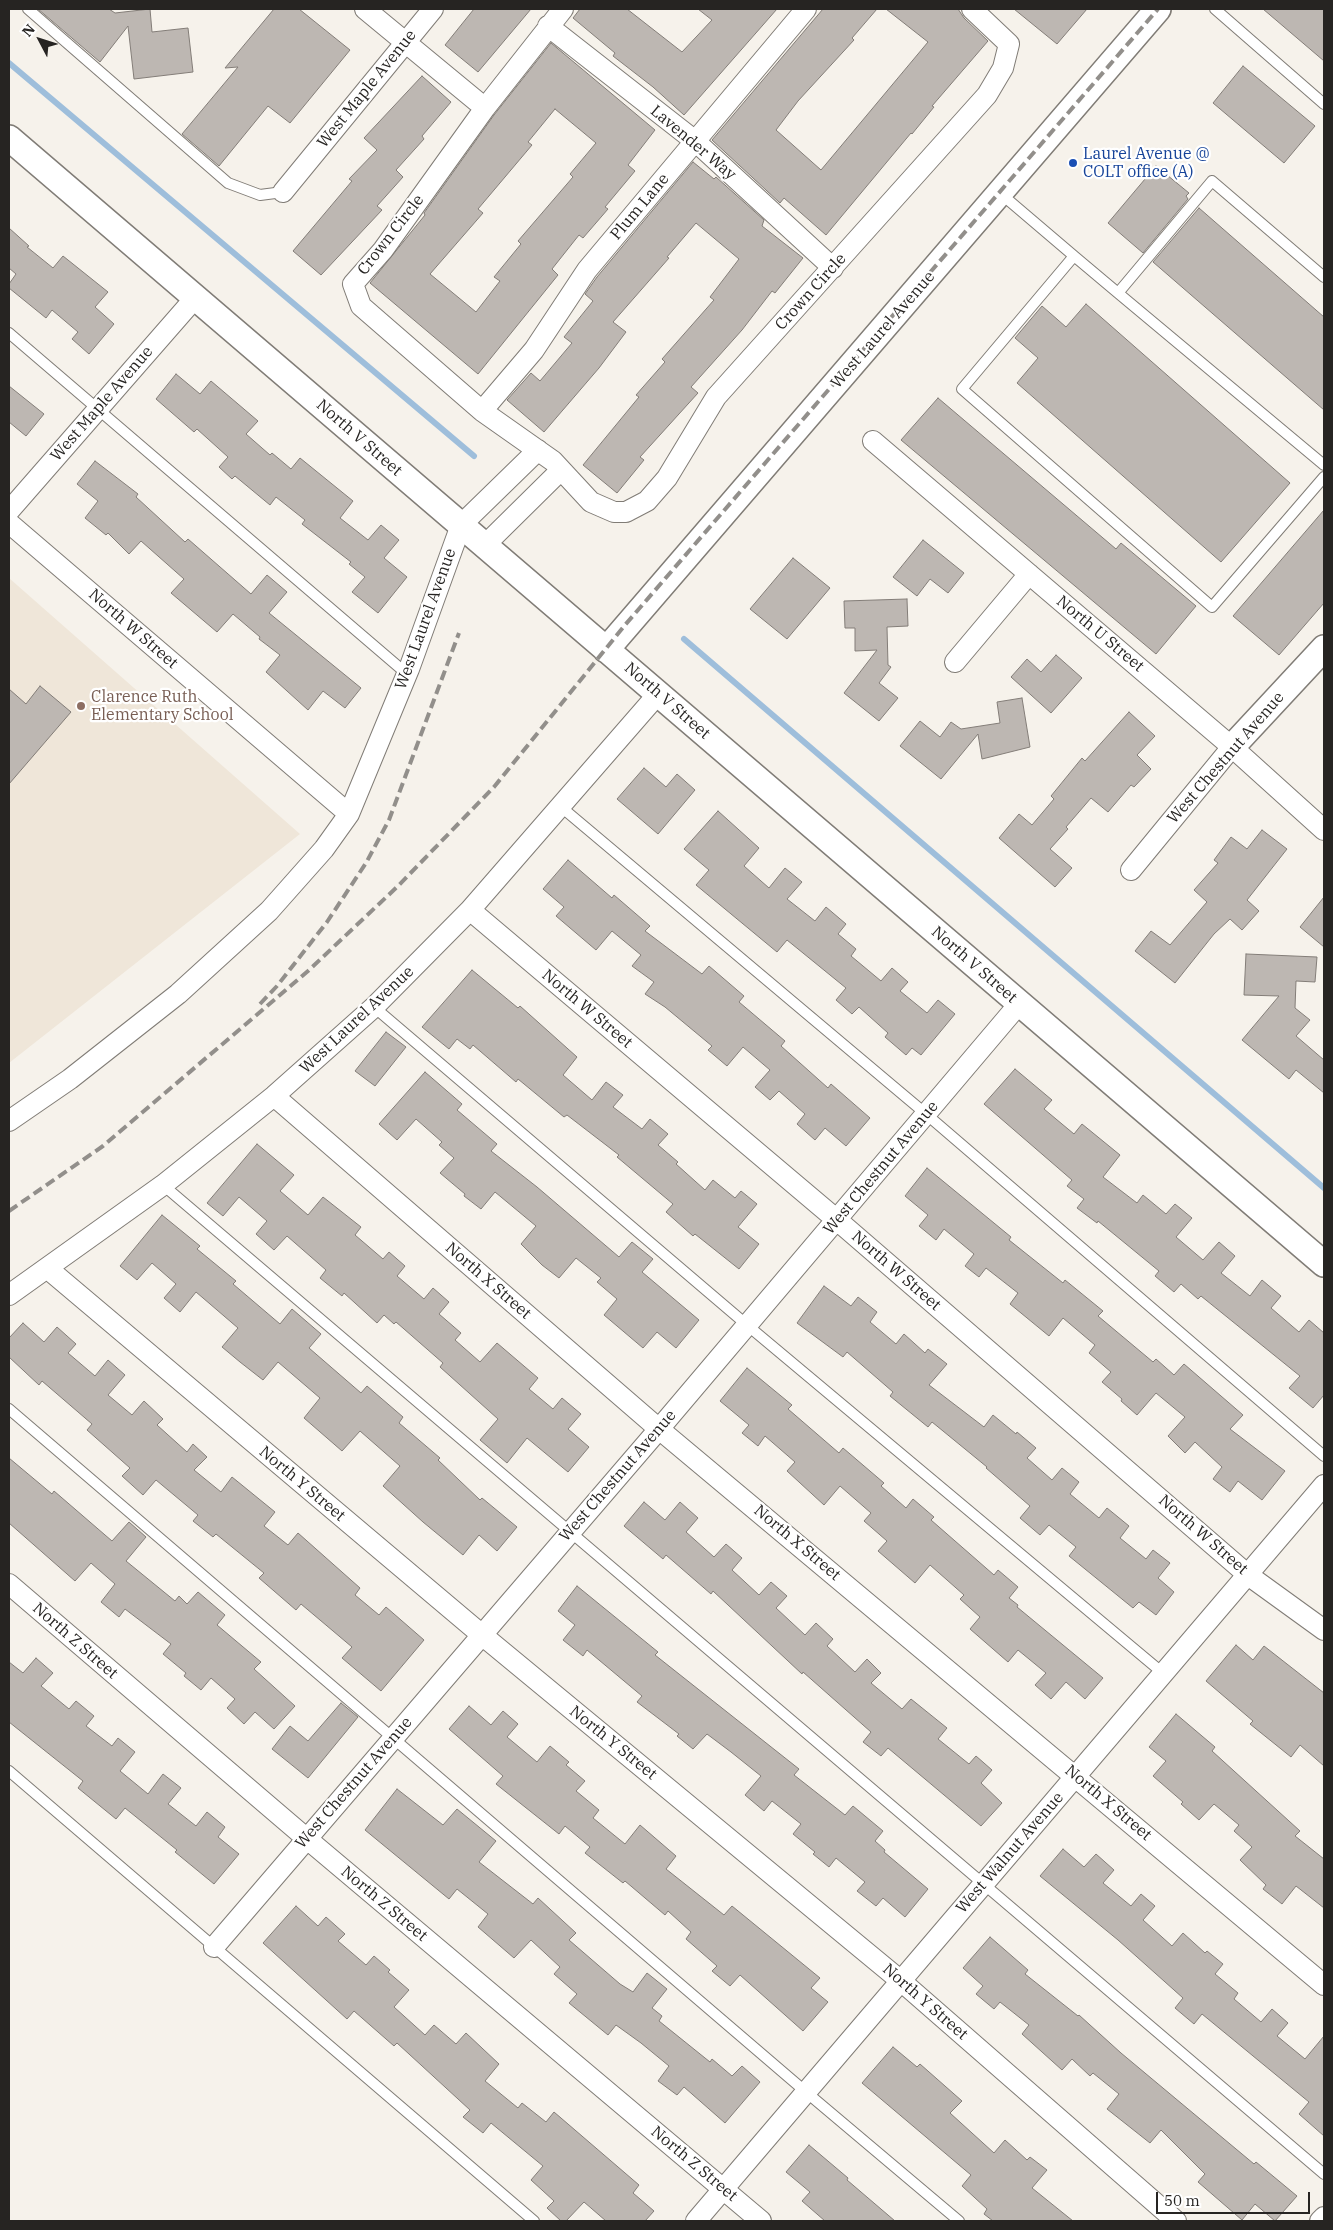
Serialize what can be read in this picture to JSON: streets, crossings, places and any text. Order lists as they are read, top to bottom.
{
  "streets": {
    "street": [
      "West Maple Avenue",
      "Lavender Way",
      "Plum Lane",
      "Crown Circle",
      "West Laurel Avenue",
      "North V Street",
      "North W Street",
      "North U Street",
      "West Chestnut Avenue",
      "North X Street",
      "North Y Street",
      "North Z Street",
      "West Walnut Avenue"
    ]
  },
  "crossings": [
    ["West Maple Avenue", "North V Street"],
    ["Lavender Way", "Plum Lane"],
    ["Lavender Way", "Crown Circle"],
    ["Plum Lane", "Crown Circle"],
    ["West Laurel Avenue", "North V Street"],
    ["West Laurel Avenue", "North W Street"],
    ["West Laurel Avenue", "North X Street"],
    ["West Laurel Avenue", "North Y Street"],
    ["North V Street", "West Chestnut Avenue"],
    ["North W Street", "West Chestnut Avenue"],
    ["North W Street", "West Walnut Avenue"],
    ["North U Street", "West Chestnut Avenue"],
    ["West Chestnut Avenue", "North X Street"],
    ["West Chestnut Avenue", "North Y Street"],
    ["West Chestnut Avenue", "North Z Street"],
    ["North X Street", "West Walnut Avenue"],
    ["North Y Street", "West Walnut Avenue"],
    ["North Z Street", "West Walnut Avenue"]
  ],
  "places": ["Laurel Avenue @ COLT office (A)", "Clarence Ruth Elementary School"],
  "scale_bar": "50 m",
  "north": "top left"
}
